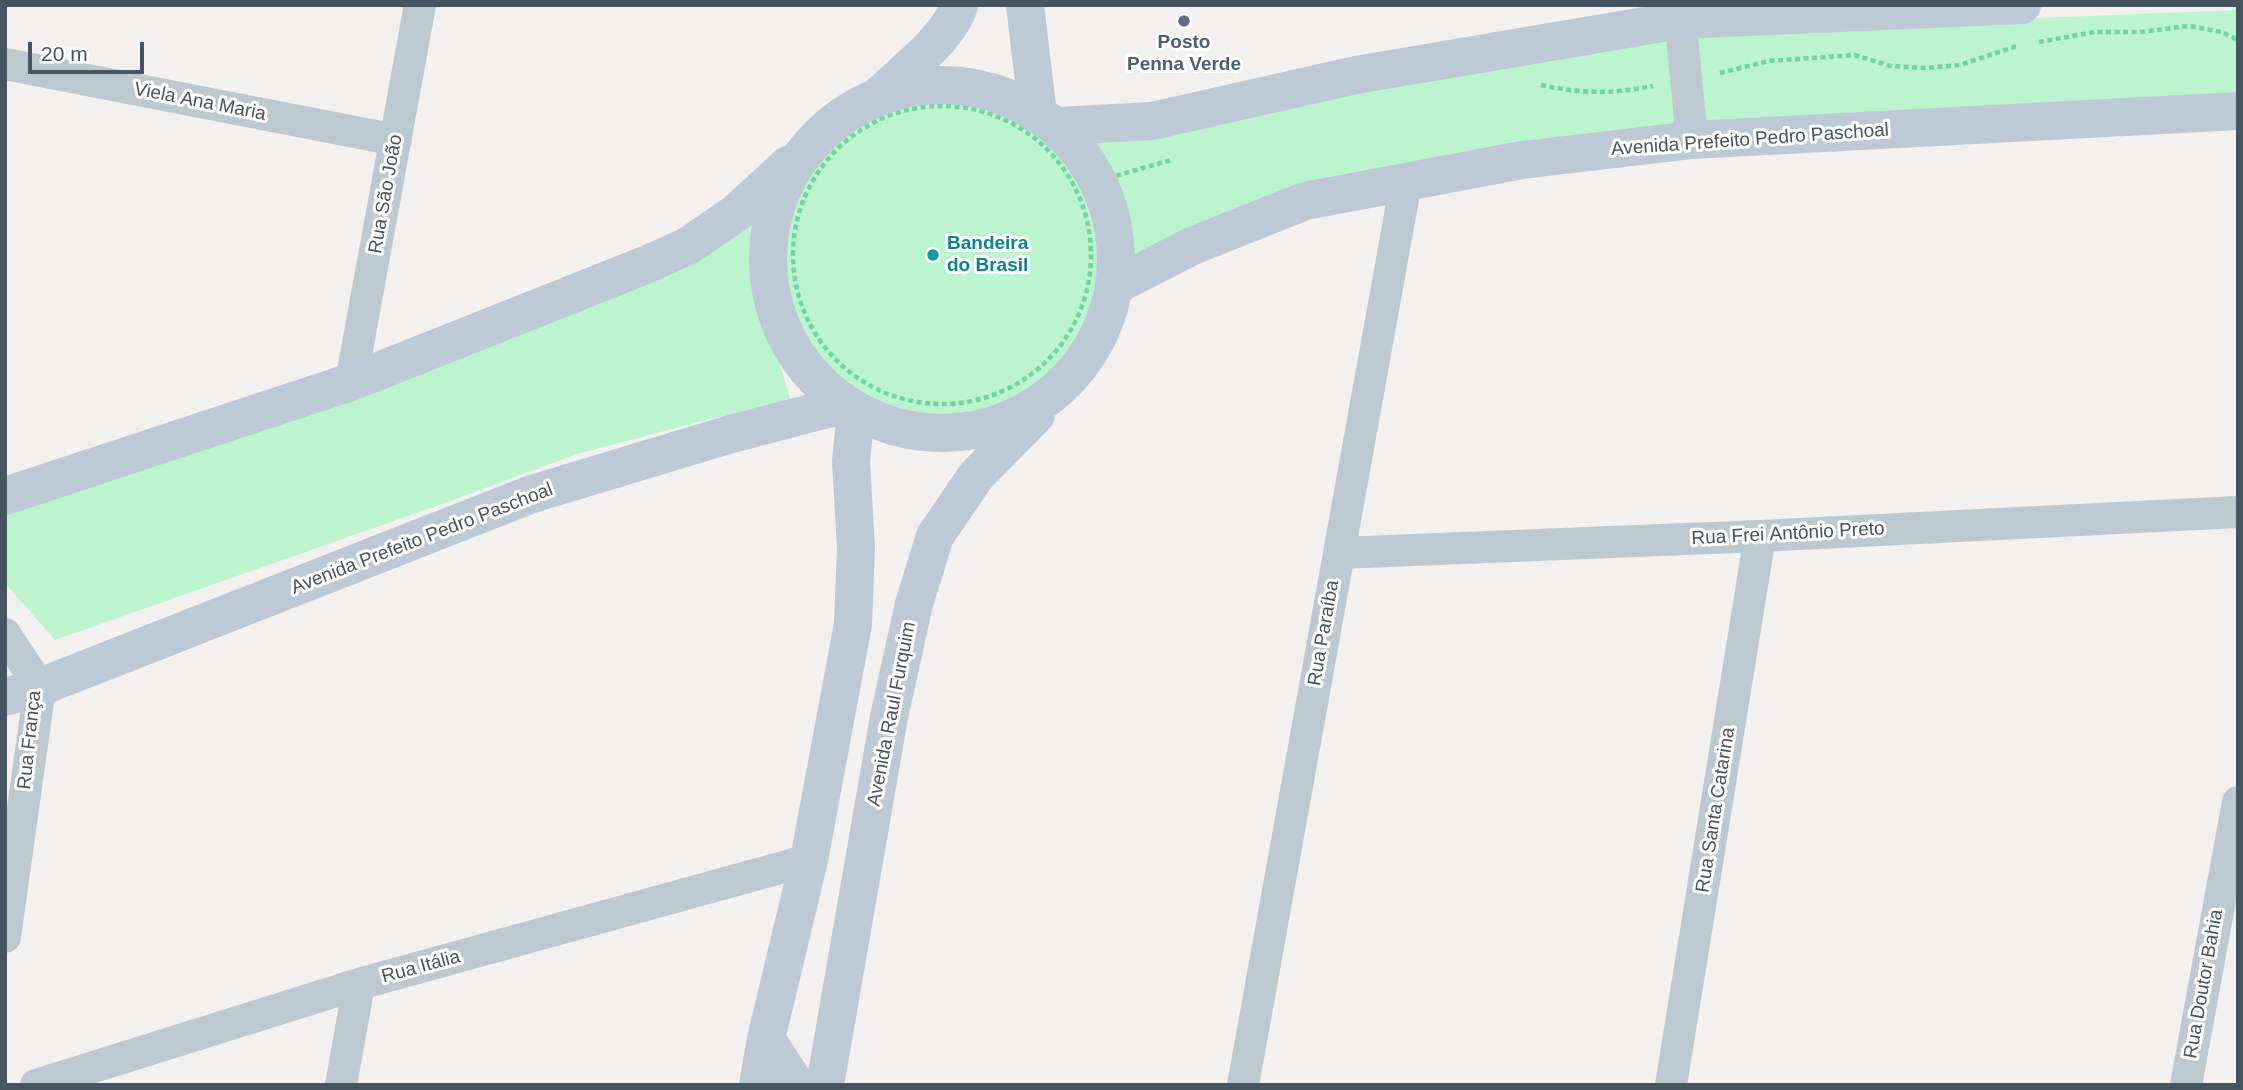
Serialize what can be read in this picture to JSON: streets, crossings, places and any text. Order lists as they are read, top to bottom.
{
  "streets": {
    "main road": ["Avenida Prefeito Pedro Paschoal", "Avenida Raul Furquim"],
    "street": [
      "Viela Ana Maria",
      "Rua São João",
      "Rua Frei Antônio Preto",
      "Rua Paraíba",
      "Rua França",
      "Rua Santa Catarina",
      "Rua Itália",
      "Rua Doutor Bahia"
    ]
  },
  "crossings": [
    ["Viela Ana Maria", "Rua São João"],
    ["Avenida Prefeito Pedro Paschoal", "Rua Paraíba"],
    ["Avenida Prefeito Pedro Paschoal", "Rua França"],
    ["Rua Frei Antônio Preto", "Rua Paraíba"],
    ["Rua Frei Antônio Preto", "Rua Santa Catarina"]
  ],
  "places": ["Posto Penna Verde", "Bandeira do Brasil"],
  "scale_bar": "20 m"
}
